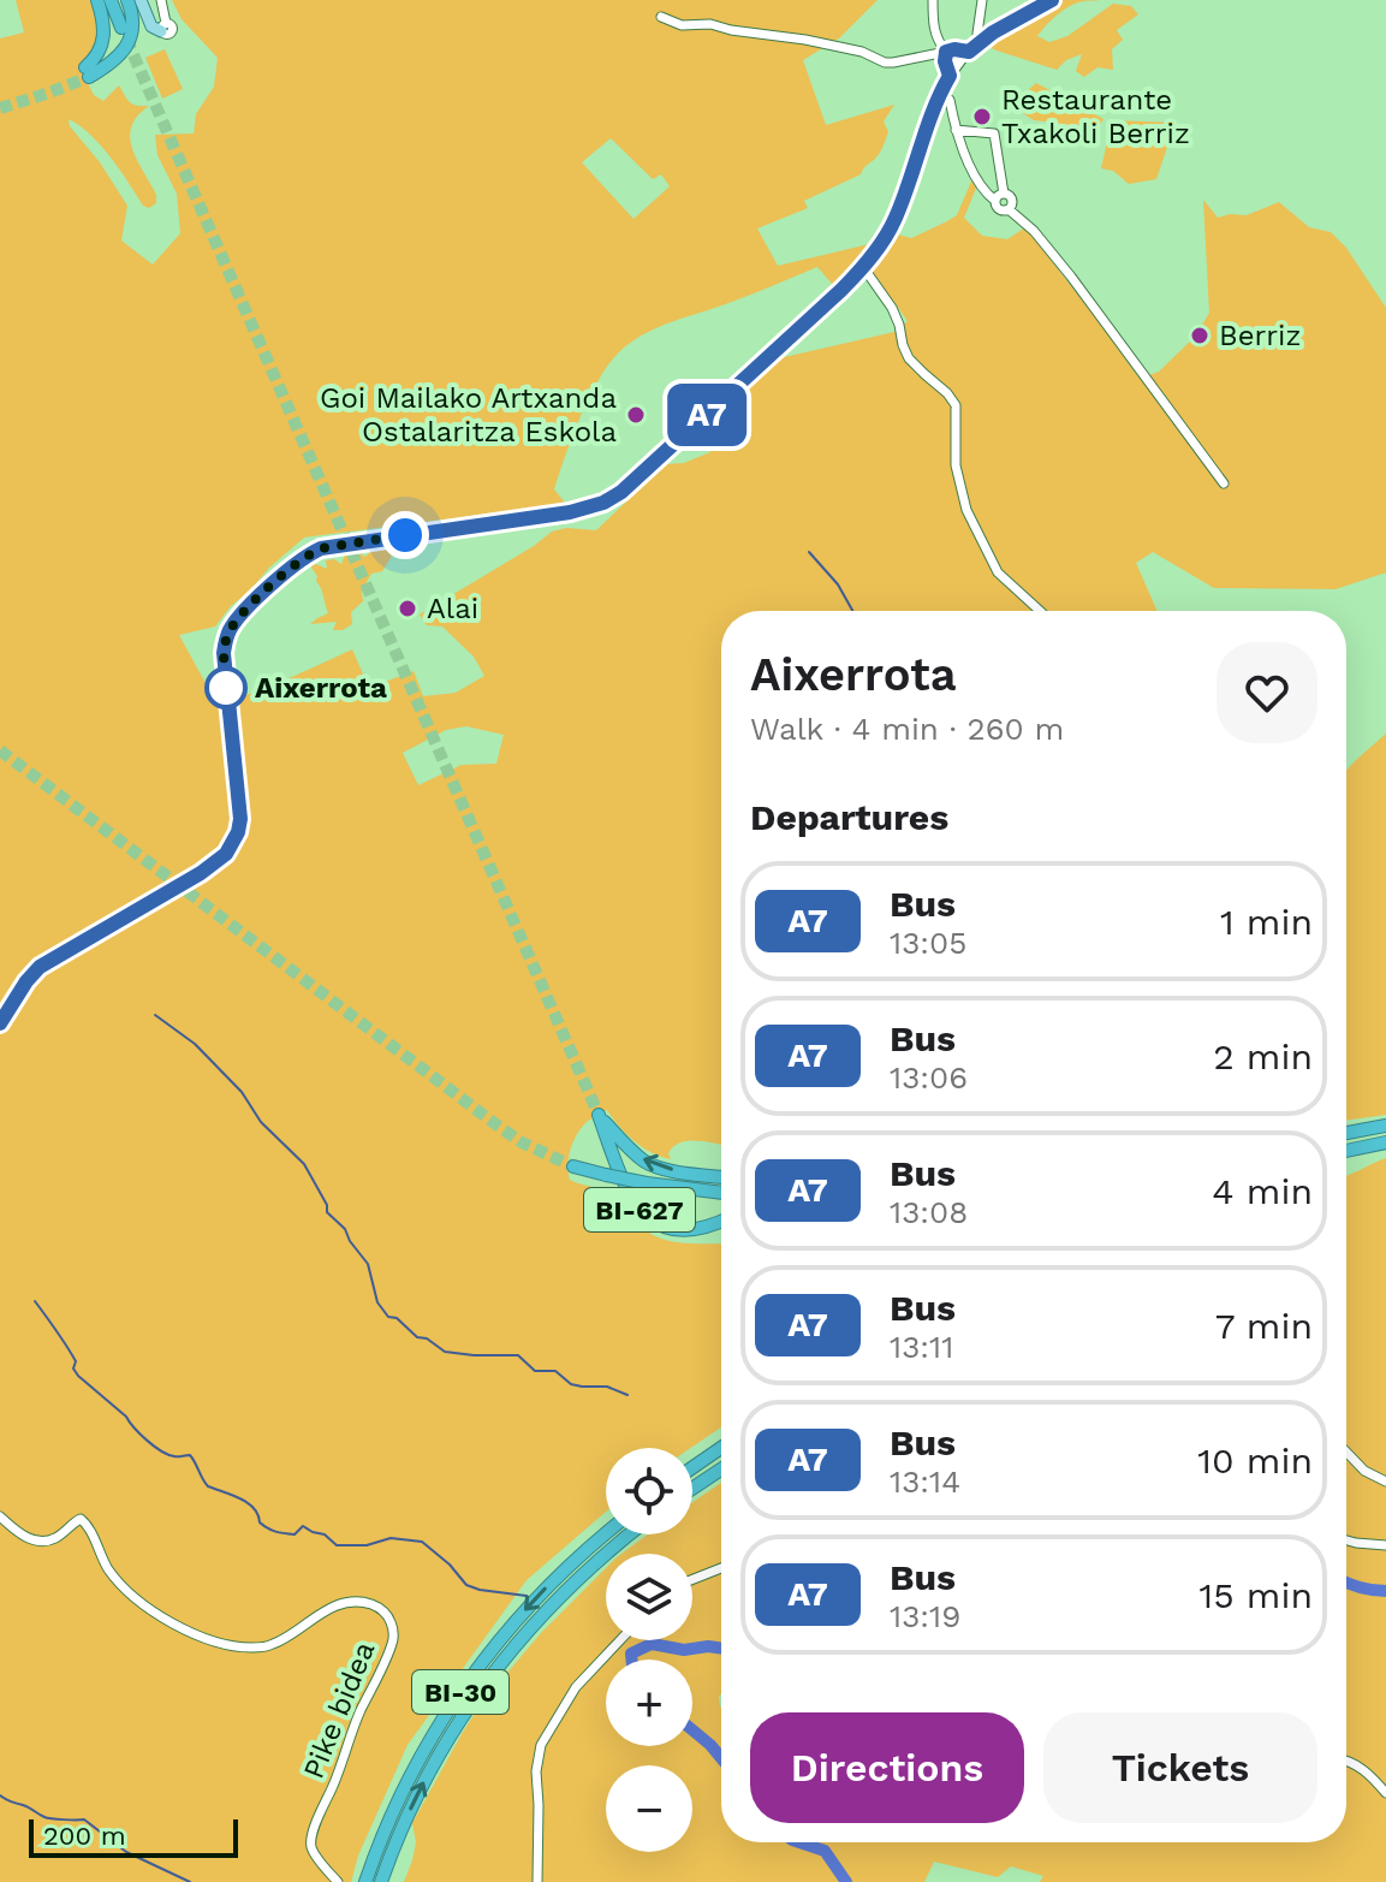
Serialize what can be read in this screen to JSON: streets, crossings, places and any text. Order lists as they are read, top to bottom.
{
  "streets": {
    "highway": ["BI-627", "BI-30"],
    "street": ["Pike bidea"]
  },
  "places": [
    "Restaurante Txakoli Berriz",
    "Berriz",
    "Goi Mailako Artxanda Ostalaritza Eskola",
    "Alai",
    "Aixerrota"
  ],
  "lines": ["bus line A7"],
  "scale_bar": "200 m",
  "page": {
    "on_map": "A7",
    "heading": [
      ["Aixerrota", "Walk · 4 min · 260 m"],
      "Departures"
    ],
    "list": [
      {
        "mark": "A7",
        "name": "Bus",
        "note": "13:05",
        "value": "1 min"
      },
      {
        "mark": "A7",
        "name": "Bus",
        "note": "13:06",
        "value": "2 min"
      },
      {
        "mark": "A7",
        "name": "Bus",
        "note": "13:08",
        "value": "4 min"
      },
      {
        "mark": "A7",
        "name": "Bus",
        "note": "13:11",
        "value": "7 min"
      },
      {
        "mark": "A7",
        "name": "Bus",
        "note": "13:14",
        "value": "10 min"
      },
      {
        "mark": "A7",
        "name": "Bus",
        "note": "13:19",
        "value": "15 min"
      }
    ],
    "map_buttons": ["+", "−"],
    "buttons": ["Directions", "Tickets"],
    "scale": "200 m"
  }
}
